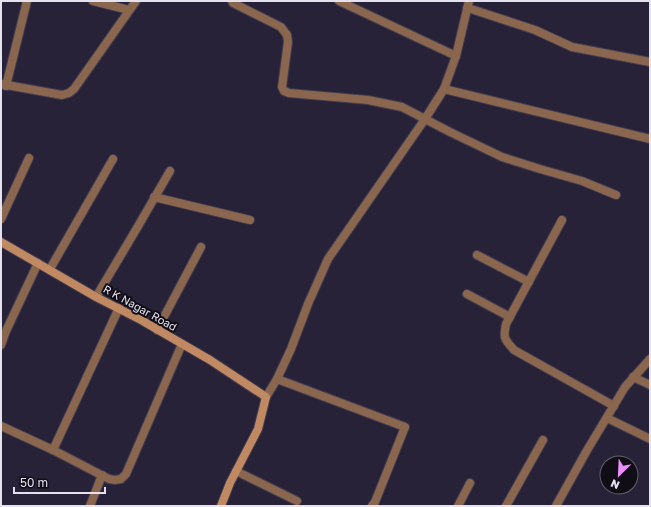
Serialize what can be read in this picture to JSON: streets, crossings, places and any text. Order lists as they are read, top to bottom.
{
  "streets": {
    "main road": ["R K Nagar Road"]
  },
  "scale_bar": "50 m",
  "north": "bottom left"
}
